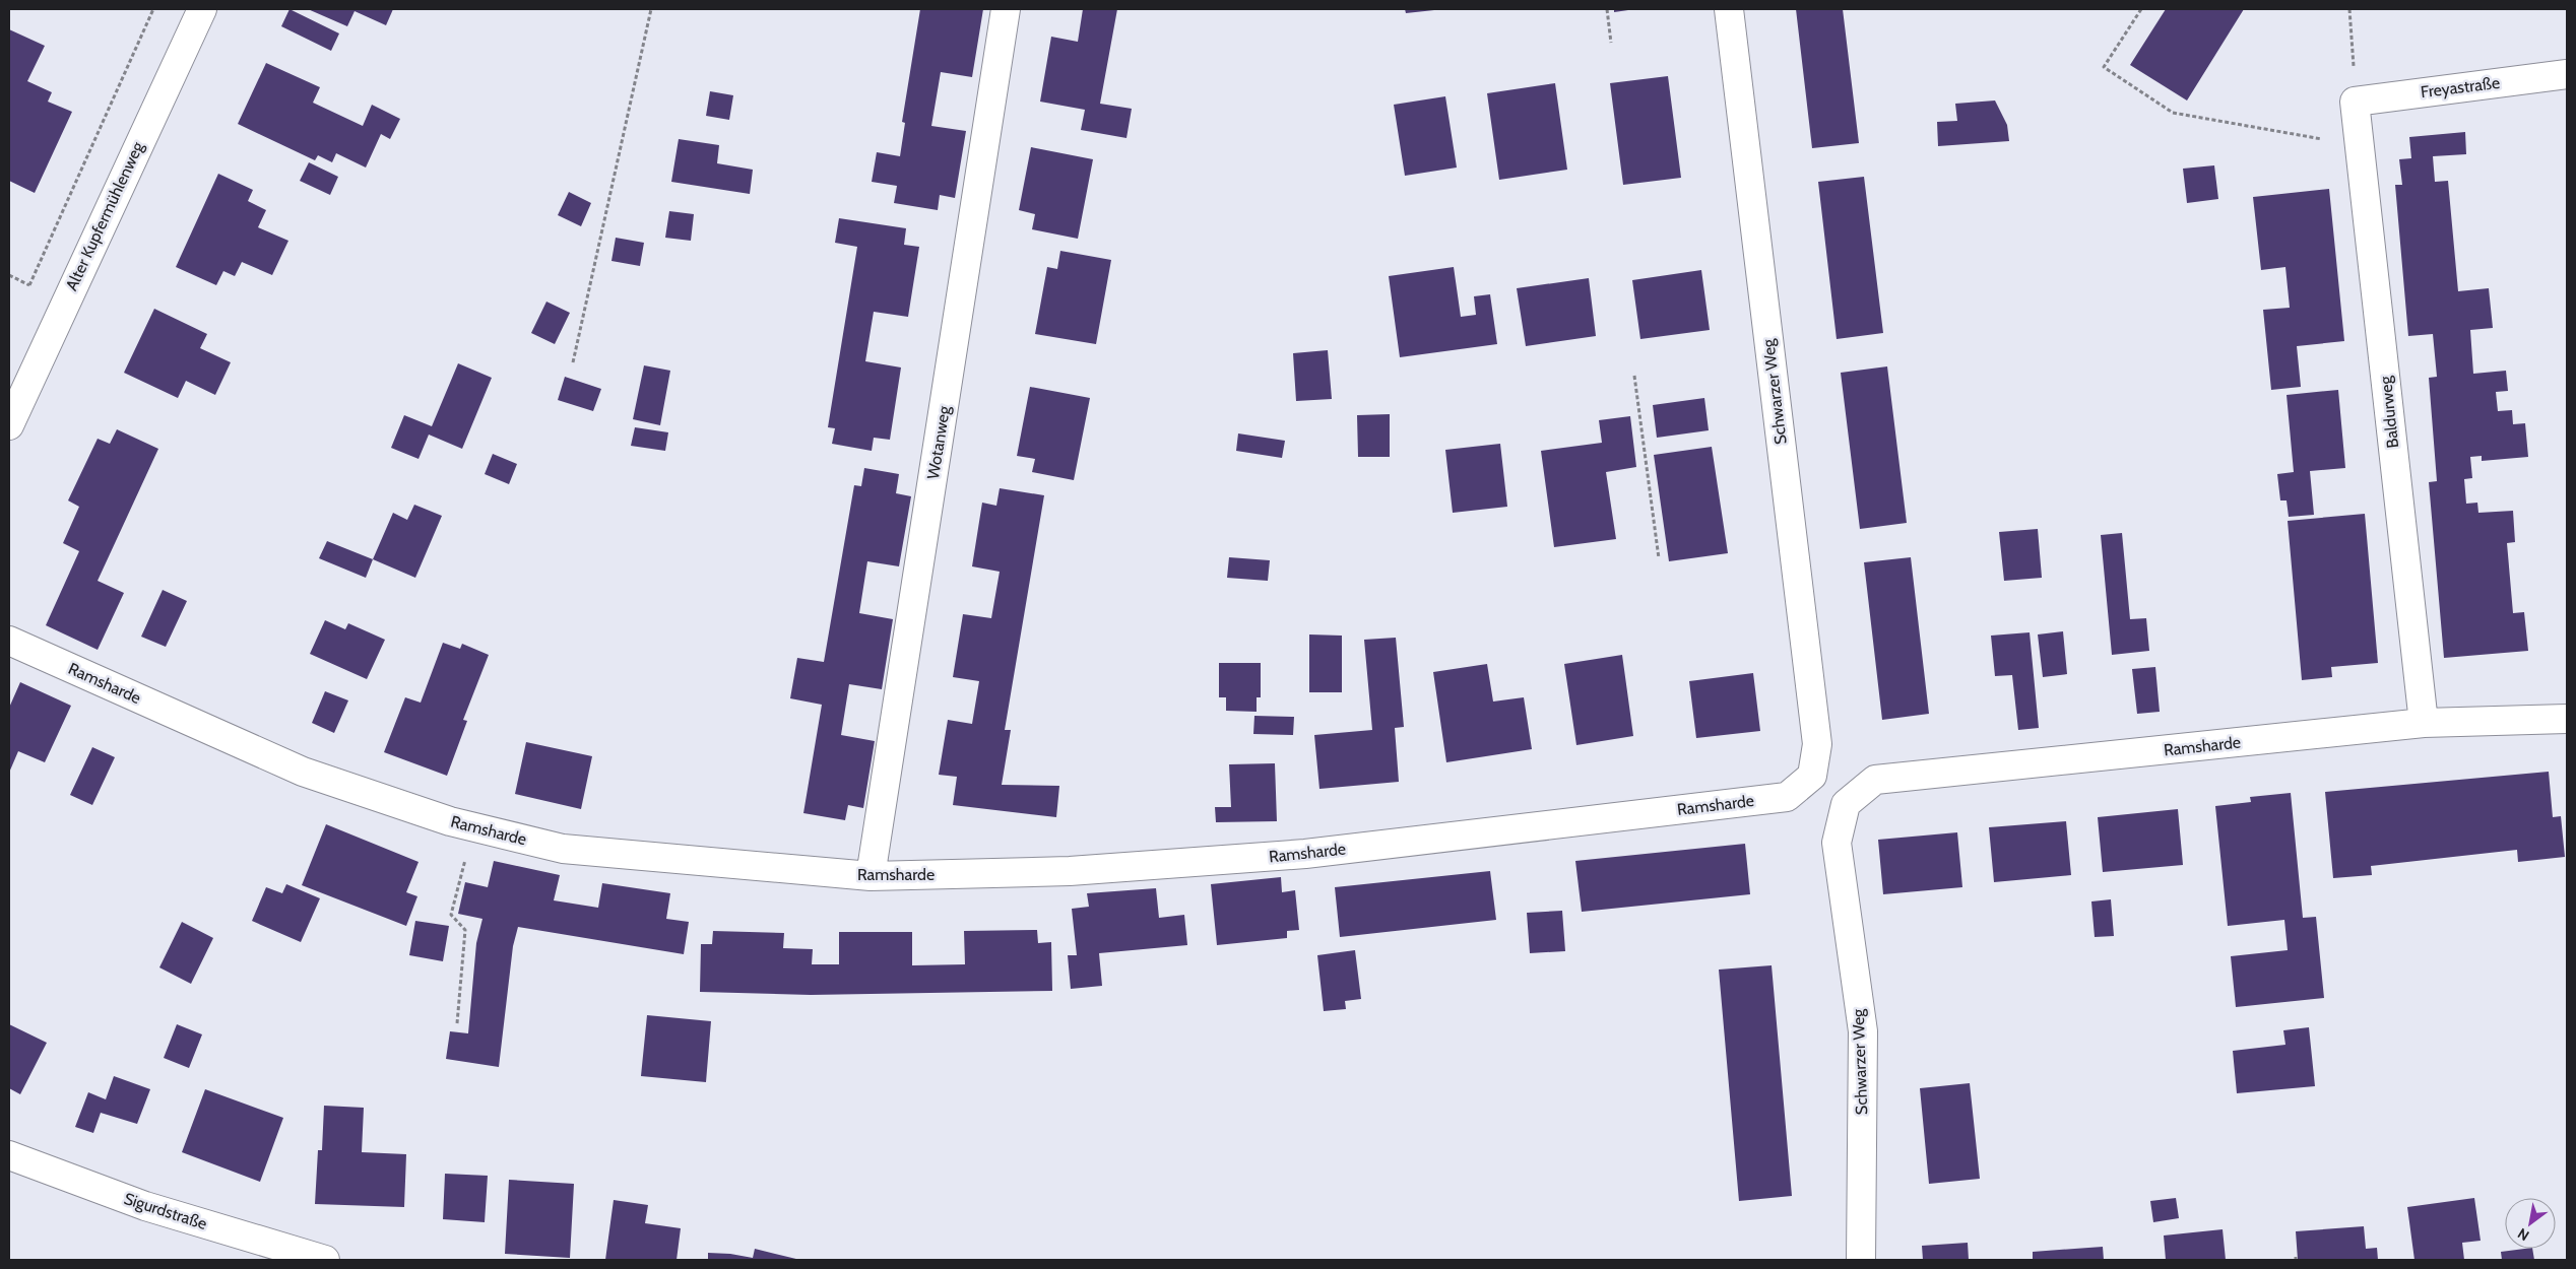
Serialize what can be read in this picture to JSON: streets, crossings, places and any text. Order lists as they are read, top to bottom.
{
  "streets": {
    "street": [
      "Freyastraße",
      "Alter Kupfermühlenweg",
      "Schwarzer Weg",
      "Baldurweg",
      "Wotanweg",
      "Ramsharde",
      "Sigurdstraße"
    ]
  },
  "crossings": [
    ["Freyastraße", "Baldurweg"],
    ["Schwarzer Weg", "Ramsharde"],
    ["Baldurweg", "Ramsharde"],
    ["Wotanweg", "Ramsharde"]
  ],
  "north": "bottom left"
}
